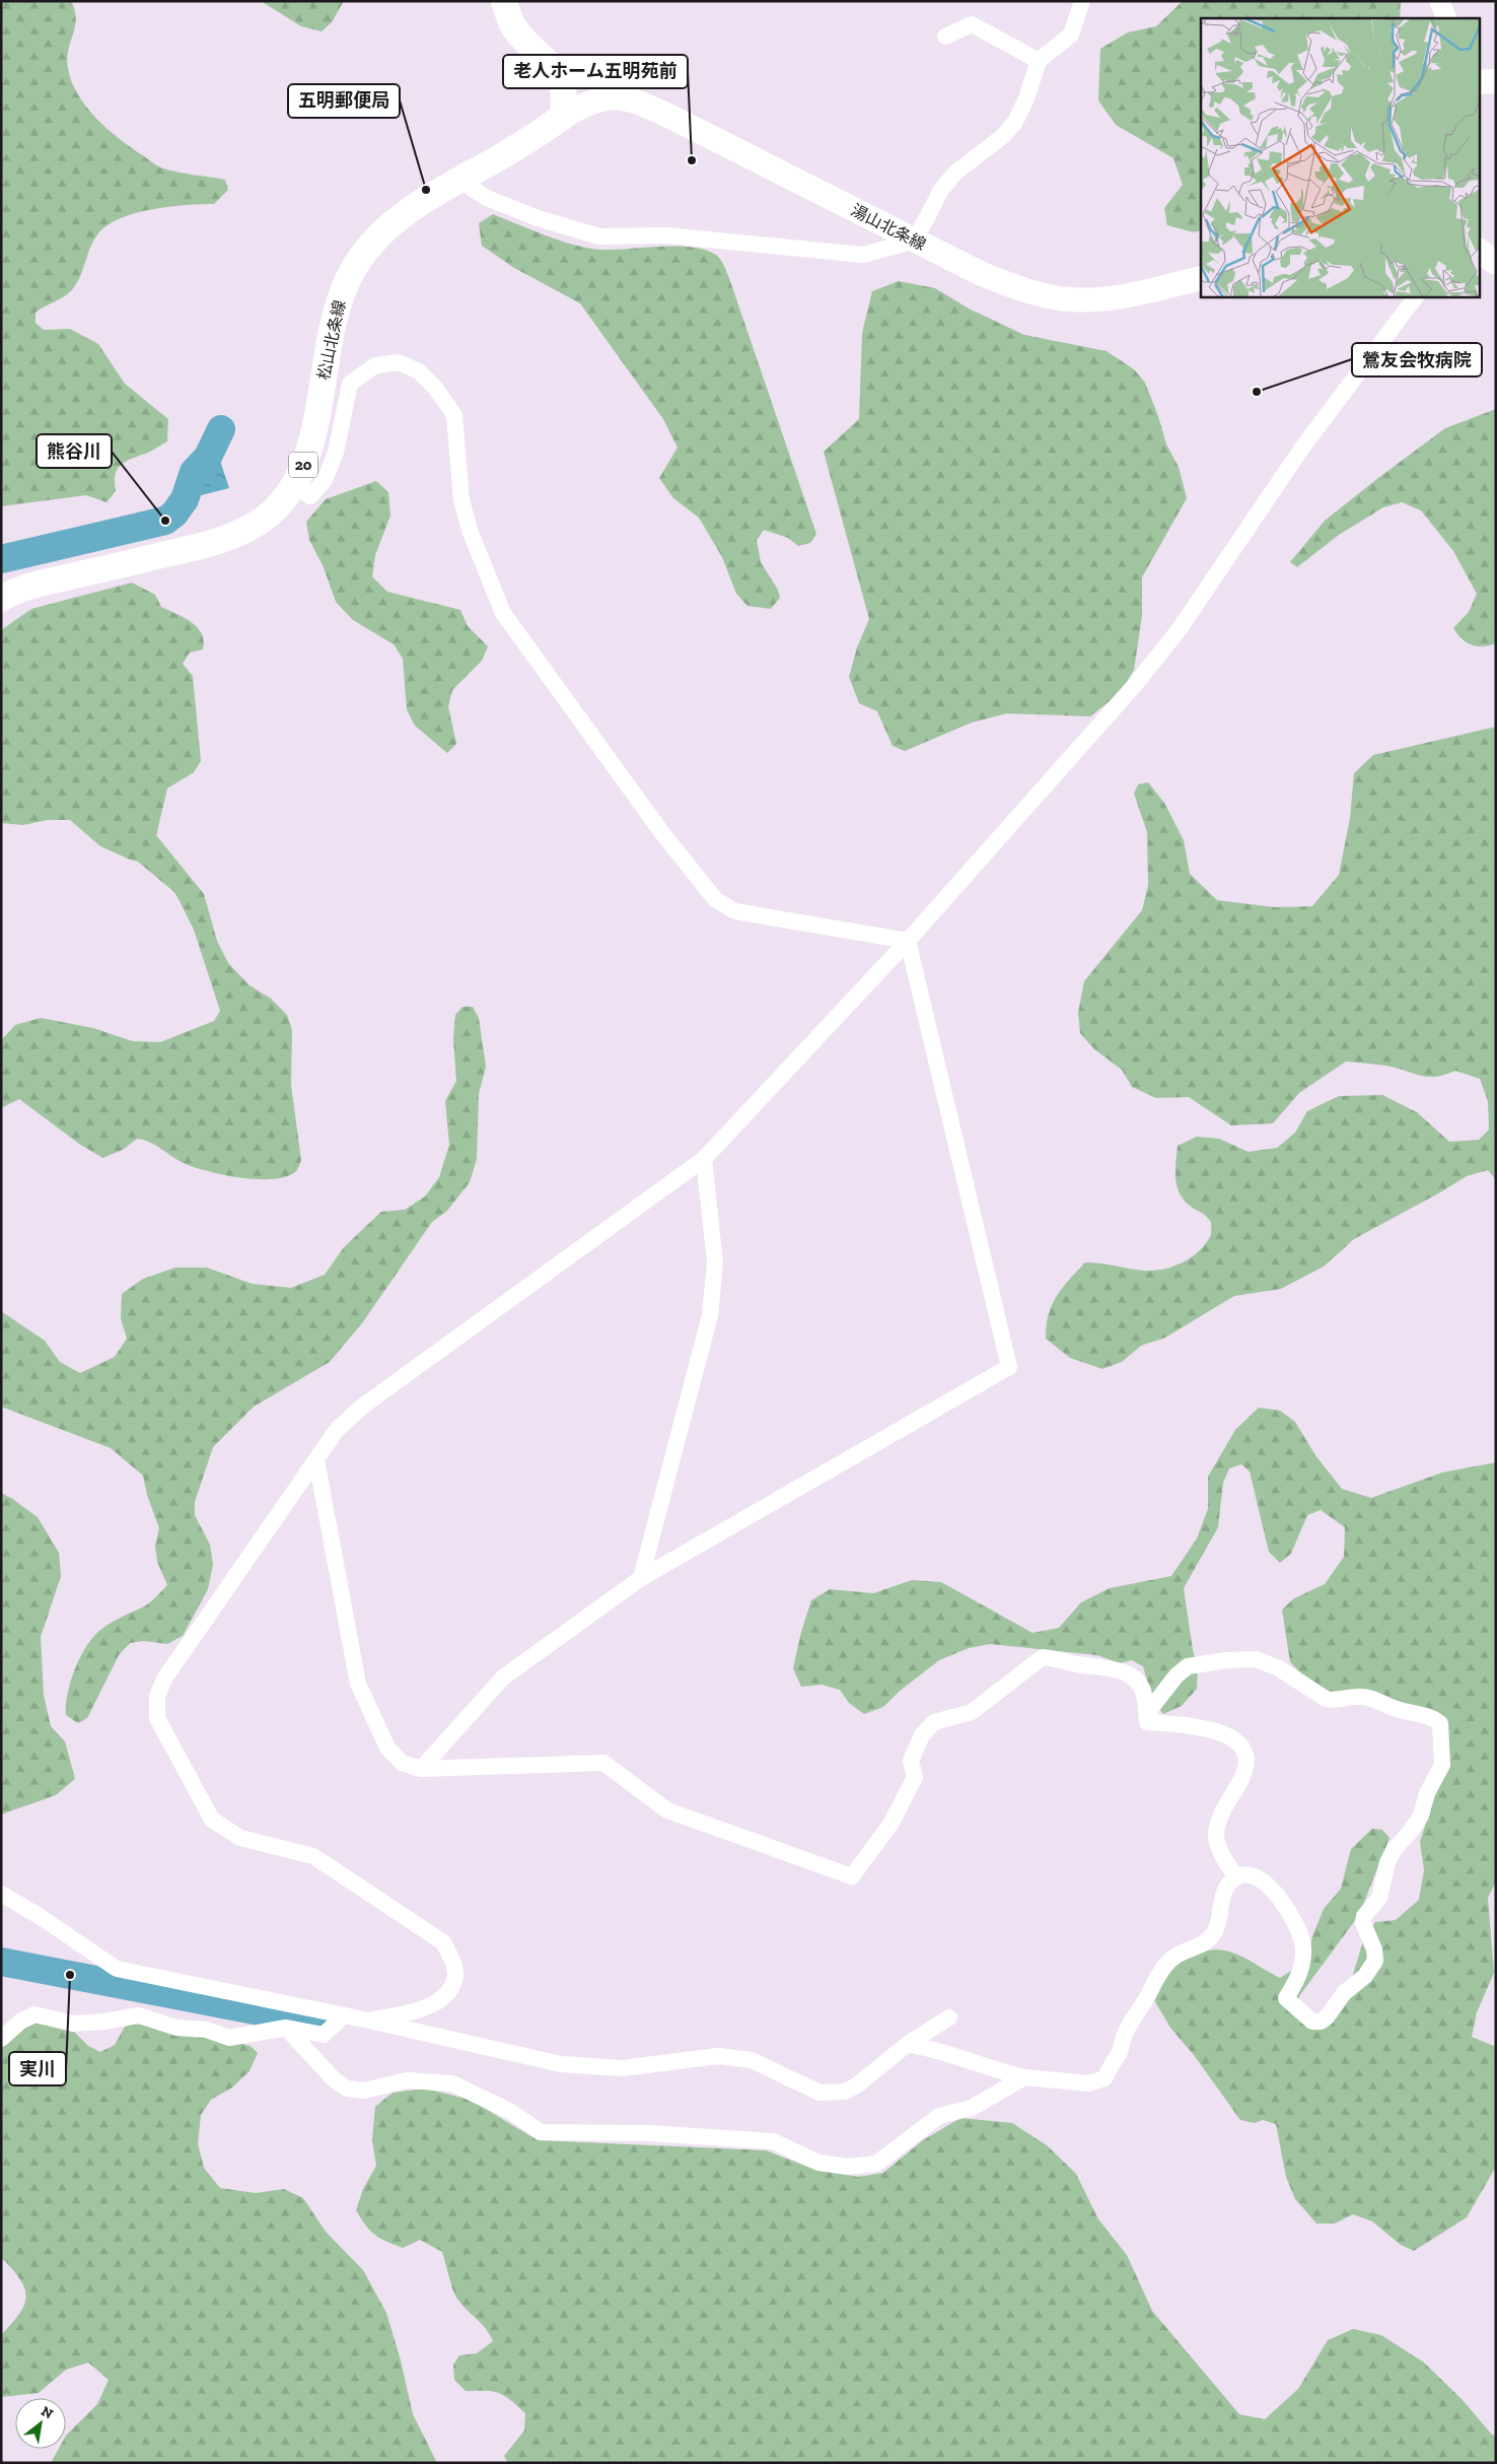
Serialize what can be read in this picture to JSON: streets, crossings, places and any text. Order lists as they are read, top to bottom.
{
  "streets": {
    "main road": ["湯山北条線", "松山北条線", "20"]
  },
  "crossings": [
    ["湯山北条線", "松山北条線"]
  ],
  "places": [
    "老人ホーム五明苑前",
    "五明郵便局",
    "鶯友会牧病院",
    "熊谷川",
    "実川"
  ],
  "north": "top right"
}
